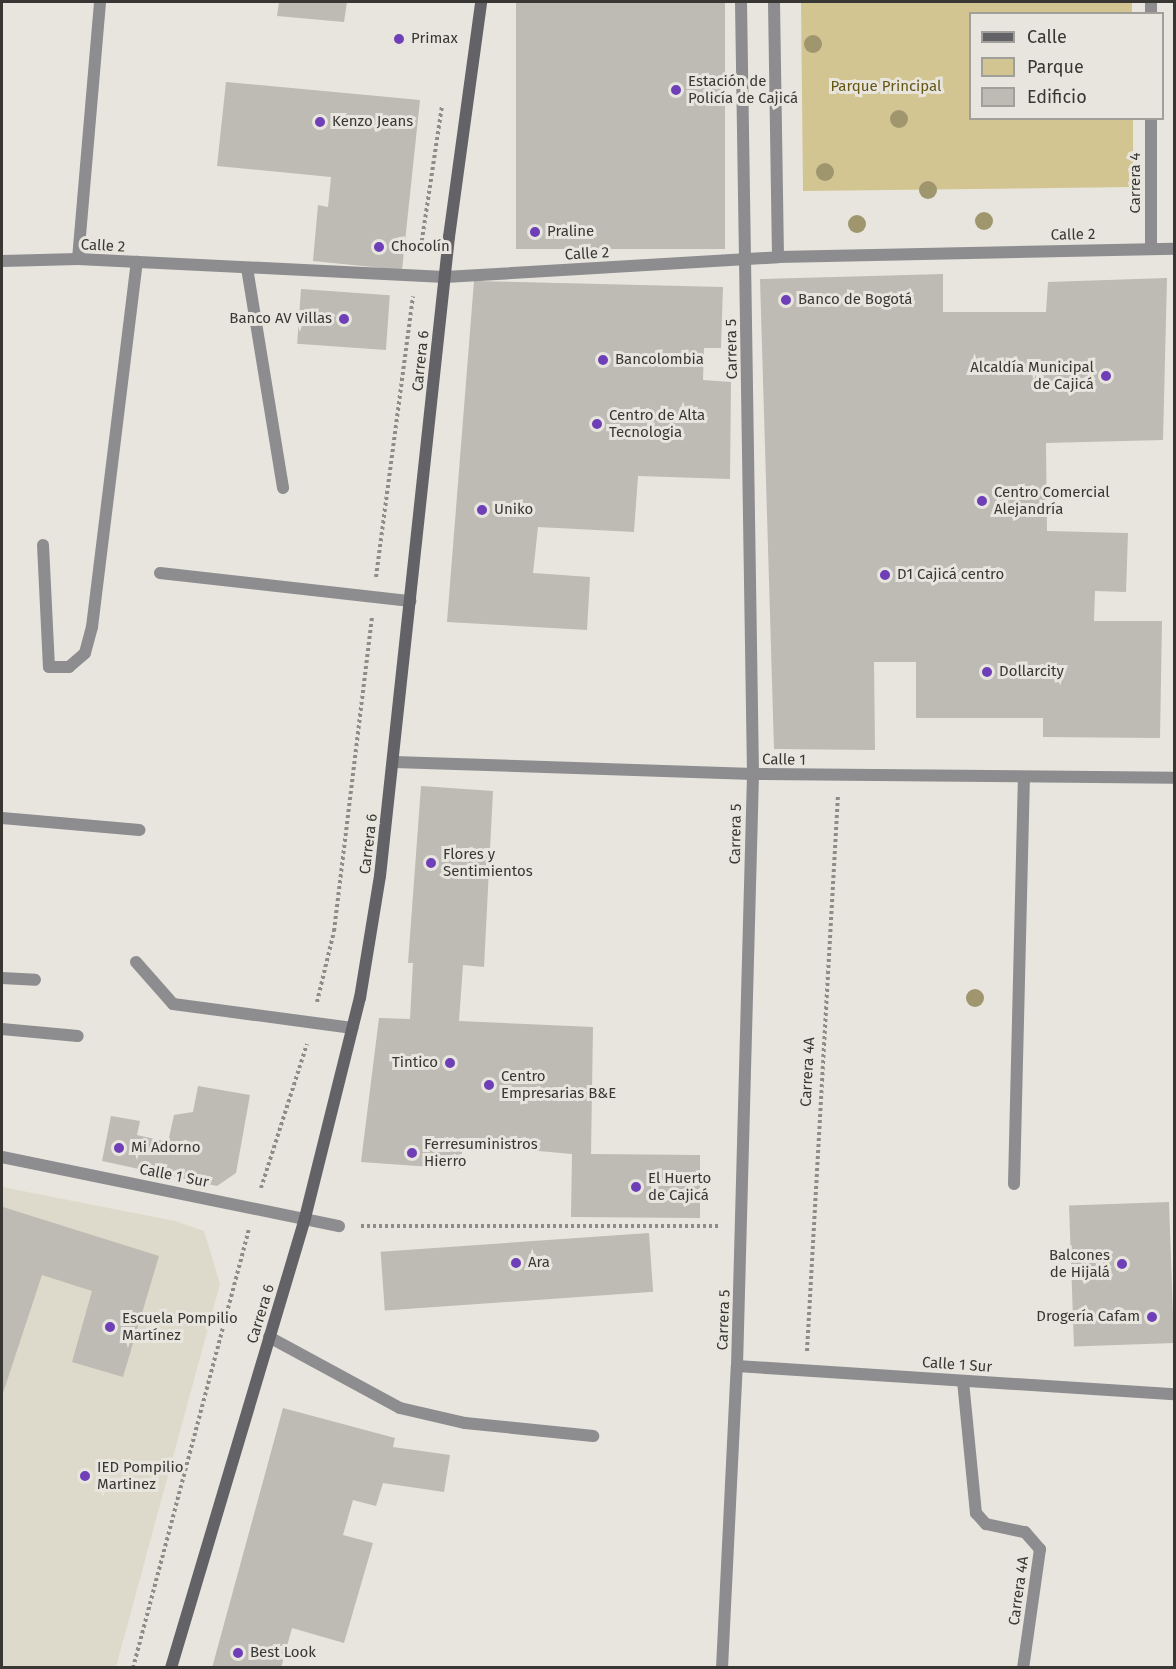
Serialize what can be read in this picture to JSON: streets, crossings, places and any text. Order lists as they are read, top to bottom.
{
  "streets": {
    "main road": ["Carrera 6"],
    "street": [
      "Carrera 4",
      "Calle 2",
      "Carrera 5",
      "Calle 1",
      "Carrera 4A",
      "Calle 1 Sur"
    ]
  },
  "crossings": [
    ["Carrera 4", "Calle 2"],
    ["Calle 2", "Carrera 5"],
    ["Calle 2", "Carrera 6"],
    ["Carrera 5", "Calle 1"],
    ["Carrera 5", "Calle 1 Sur"],
    ["Carrera 6", "Calle 1"],
    ["Carrera 6", "Calle 1 Sur"],
    ["Calle 1", "Carrera 4A"],
    ["Carrera 4A", "Calle 1 Sur"]
  ],
  "parks": ["Parque Principal"],
  "places": [
    "Primax",
    "Estación de Policía de Cajicá",
    "Kenzo Jeans",
    "Praline",
    "Chocolín",
    "Banco de Bogotá",
    "Banco AV Villas",
    "Bancolombia",
    "Alcaldía Municipal de Cajicá",
    "Centro de Alta Tecnologia",
    "Centro Comercial Alejandría",
    "Uniko",
    "D1 Cajicá centro",
    "Dollarcity",
    "Flores y Sentimientos",
    "Tintico",
    "Centro Empresarias B&E",
    "Mi Adorno",
    "Ferresuministros Hierro",
    "El Huerto de Cajicá",
    "Ara",
    "Balcones de Hijalá",
    "Drogería Cafam",
    "Escuela Pompilio Martínez",
    "IED Pompilio Martinez",
    "Best Look"
  ],
  "legend": ["Calle", "Parque", "Edificio"]
}
